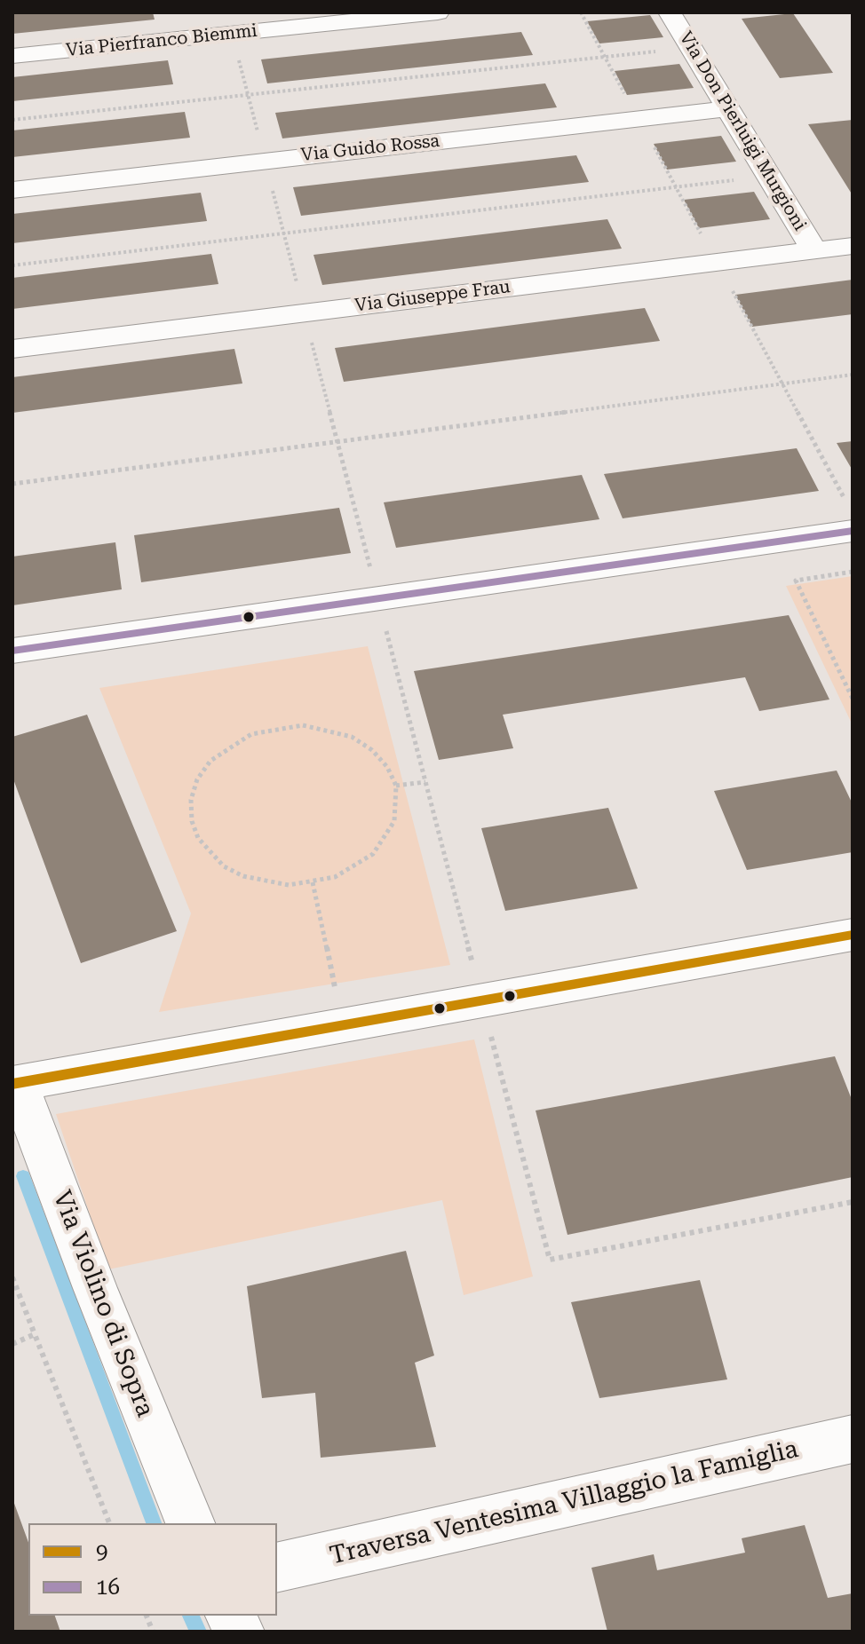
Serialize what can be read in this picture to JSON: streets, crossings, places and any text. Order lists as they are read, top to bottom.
{
  "streets": {
    "street": [
      "Via Pierfranco Biemmi",
      "Via Don Pierluigi Murgioni",
      "Via Guido Rossa",
      "Via Giuseppe Frau",
      "Via Violino di Sopra",
      "Traversa Ventesima Villaggio la Famiglia"
    ]
  },
  "crossings": [
    ["Via Don Pierluigi Murgioni", "Via Guido Rossa"],
    ["Via Don Pierluigi Murgioni", "Via Giuseppe Frau"]
  ],
  "lines": ["transit line 16", "transit line 9"],
  "legend": ["9", "16"]
}
